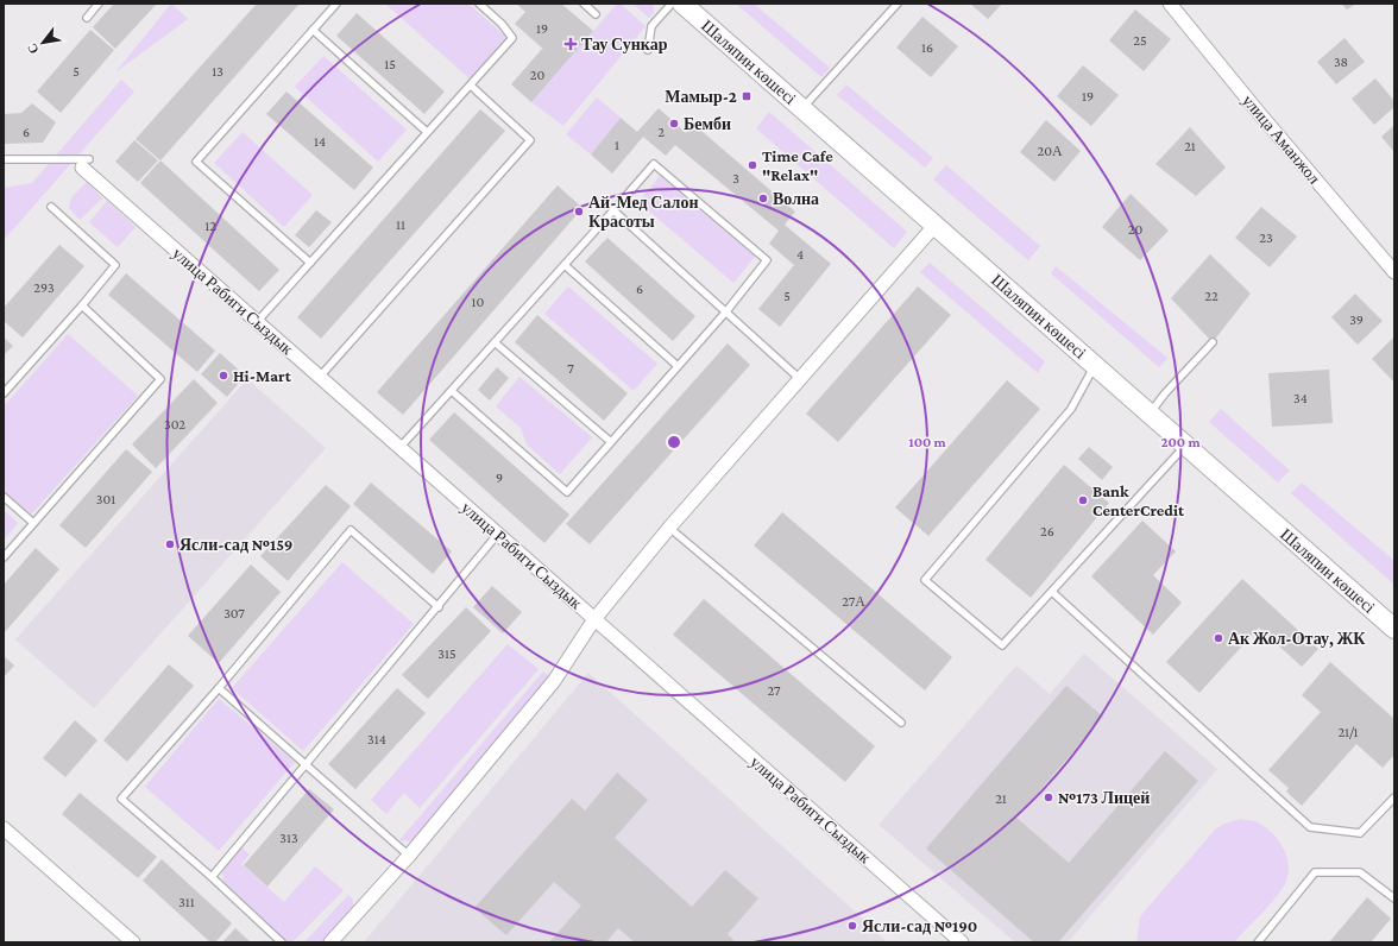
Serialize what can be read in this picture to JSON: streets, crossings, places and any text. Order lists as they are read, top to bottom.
{
  "streets": {
    "main road": ["Шаляпин көшесі"],
    "street": ["улица Аманжол", "улица Рабиги Сыздык"]
  },
  "places": {
    "health": ["Тау Сункар"],
    "transit": ["Мамыр-2"],
    "other": [
      "Бемби",
      "Time Cafe \"Relax\"",
      "Волна",
      "Ай-Мед Салон Красоты",
      "Hi-Mart",
      "Bank CenterCredit",
      "Ясли-сад №159",
      "Ак Жол-Отау, ЖК",
      "№173 Лицей",
      "Ясли-сад №190"
    ]
  },
  "house_numbers": [
    "19",
    "25",
    "16",
    "38",
    "15",
    "5",
    "13",
    "20",
    "19",
    "6",
    "2",
    "14",
    "1",
    "21",
    "20А",
    "3",
    "11",
    "12",
    "20",
    "23",
    "4",
    "293",
    "6",
    "5",
    "22",
    "10",
    "39",
    "7",
    "34",
    "302",
    "9",
    "301",
    "26",
    "27А",
    "307",
    "315",
    "27",
    "21/1",
    "314",
    "21",
    "313",
    "311"
  ],
  "north": "bottom left",
  "rings": ["100 m", "200 m"]
}
